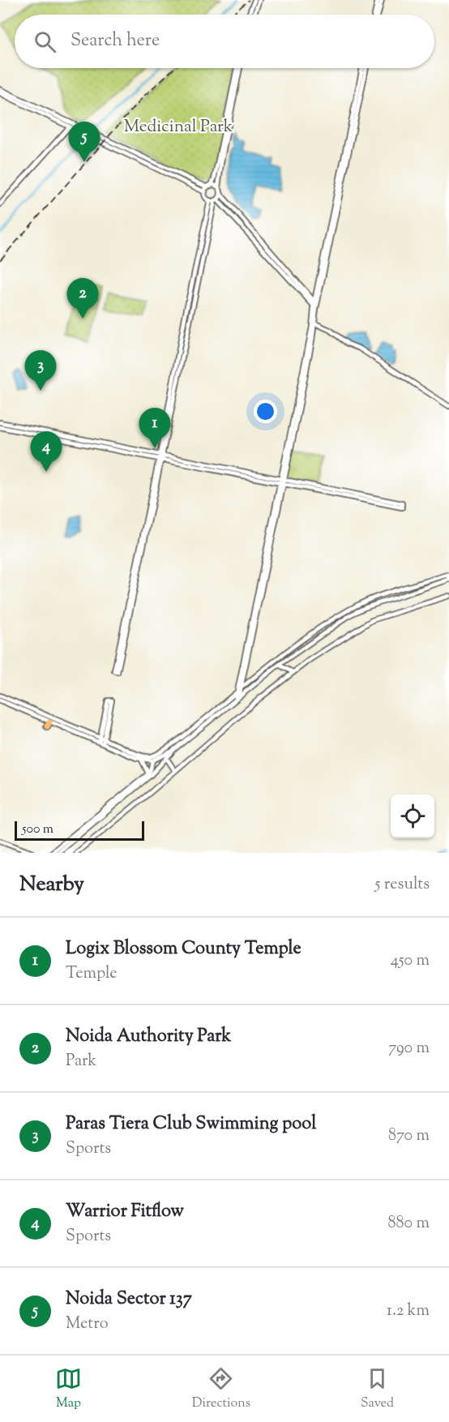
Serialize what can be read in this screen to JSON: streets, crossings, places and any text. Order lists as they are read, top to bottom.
{
  "parks": ["Medicinal Park"],
  "scale_bar": "500 m",
  "page": {
    "search": "Search here",
    "pins": [
      "5",
      "2",
      "3",
      "1",
      "4"
    ],
    "scale": "500 m",
    "heading": ["Nearby", "5 results"],
    "list": [
      {
        "mark": "1",
        "name": "Logix Blossom County Temple",
        "note": "Temple",
        "value": "450 m"
      },
      {
        "mark": "2",
        "name": "Noida Authority Park",
        "note": "Park",
        "value": "790 m"
      },
      {
        "mark": "3",
        "name": "Paras Tiera Club Swimming pool",
        "note": "Sports",
        "value": "870 m"
      },
      {
        "mark": "4",
        "name": "Warrior Fitflow",
        "note": "Sports",
        "value": "880 m"
      },
      {
        "mark": "5",
        "name": "Noida Sector 137",
        "note": "Metro",
        "value": "1.2 km"
      }
    ],
    "nav": ["Map", "Directions", "Saved"]
  }
}
